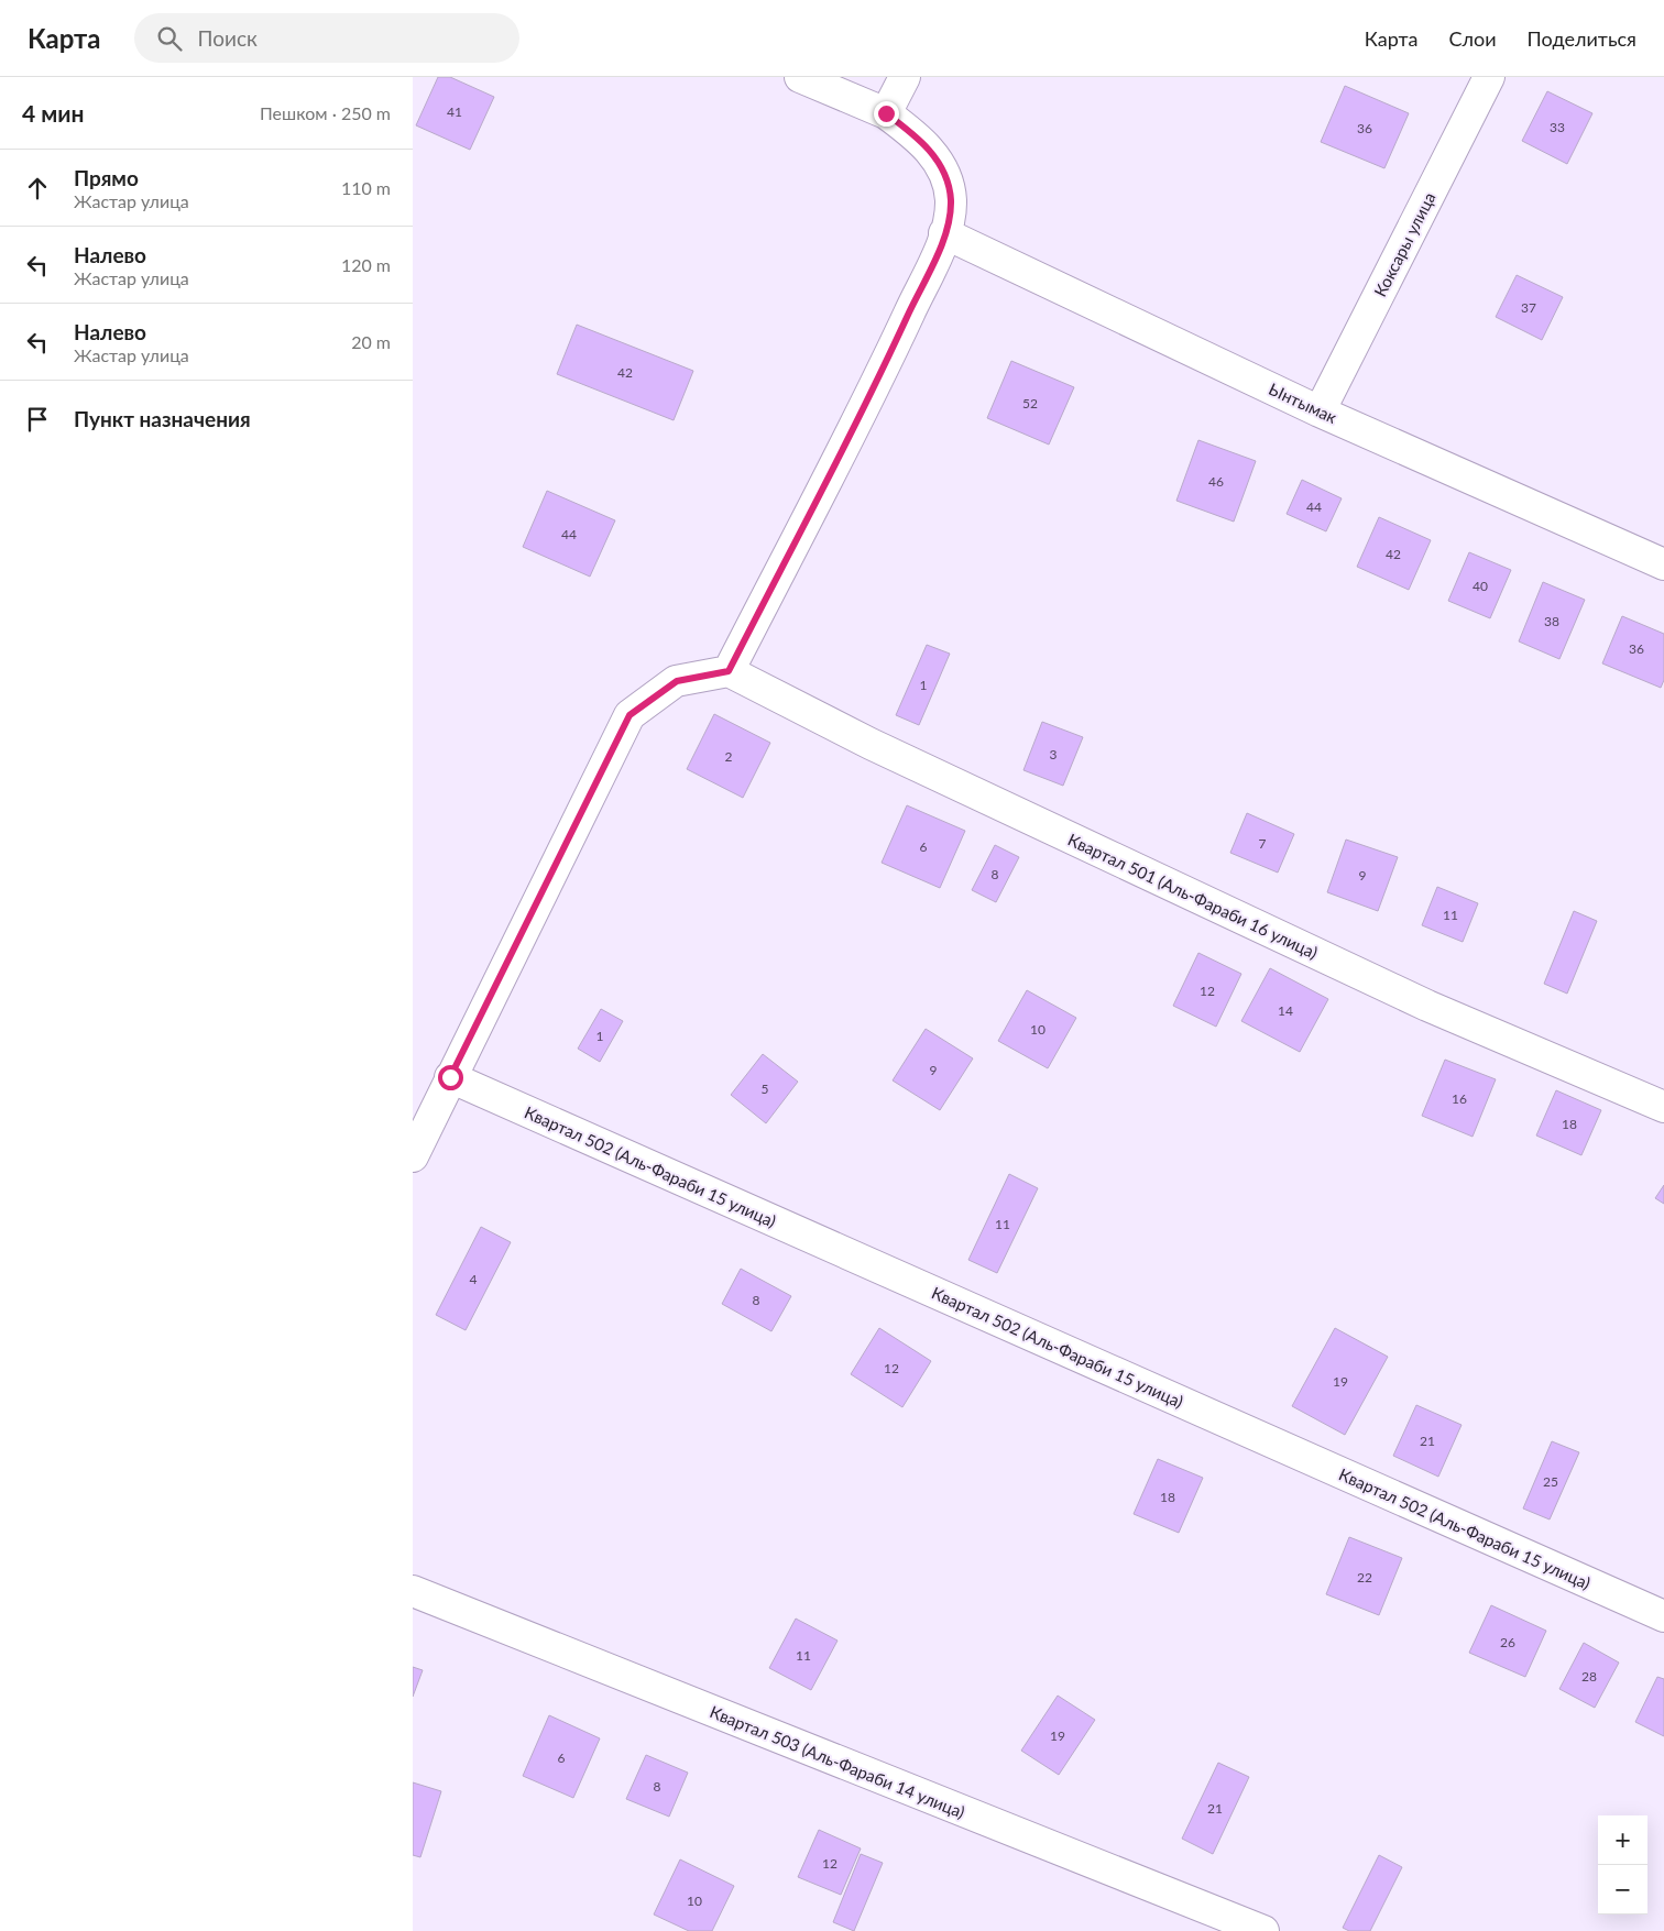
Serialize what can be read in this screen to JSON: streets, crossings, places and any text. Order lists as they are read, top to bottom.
{
  "streets": {
    "street": [
      "Коксары улица",
      "Ынтымак",
      "Квартал 501 (Аль-Фараби 16 улица)",
      "Квартал 502 (Аль-Фараби 15 улица)",
      "Квартал 503 (Аль-Фараби 14 улица)"
    ]
  },
  "crossings": [
    ["Коксары улица", "Ынтымак"]
  ],
  "house_numbers": [
    "41",
    "33",
    "36",
    "37",
    "42",
    "52",
    "46",
    "44",
    "44",
    "42",
    "40",
    "38",
    "36",
    "1",
    "3",
    "2",
    "7",
    "6",
    "8",
    "9",
    "11",
    "12",
    "14",
    "10",
    "1",
    "9",
    "5",
    "16",
    "18",
    "11",
    "4",
    "8",
    "12",
    "19",
    "21",
    "25",
    "18",
    "22",
    "26",
    "11",
    "28",
    "19",
    "6",
    "8",
    "21",
    "12",
    "10"
  ],
  "page": {
    "header": "Карта",
    "search": "Поиск",
    "nav": ["Карта", "Слои", "Поделиться"],
    "heading": ["4 мин", "Пешком · 250 m"],
    "list": [
      ["Прямо", "Жастар улица", "110 m"],
      ["Налево", "Жастар улица", "120 m"],
      ["Налево", "Жастар улица", "20 m"],
      "Пункт назначения"
    ],
    "map_buttons": ["+", "−"]
  }
}
